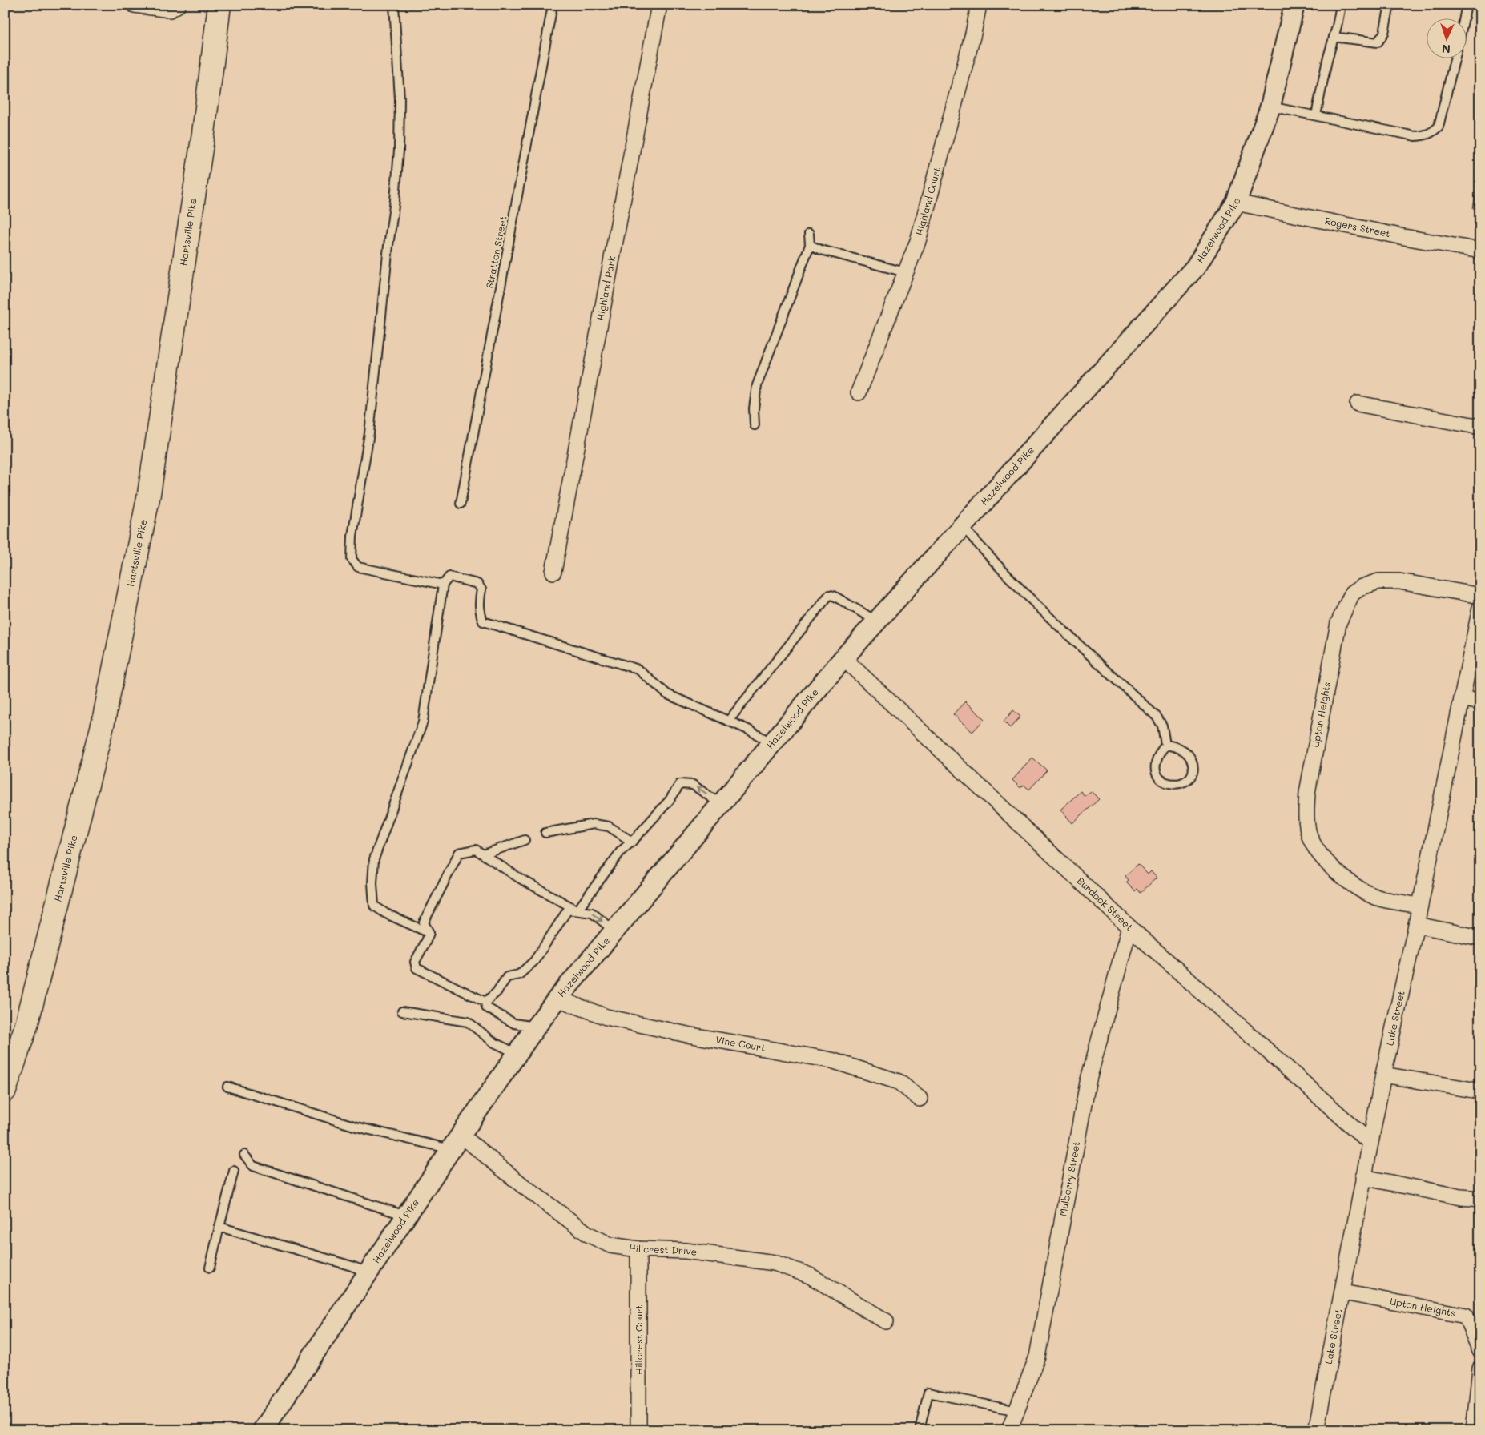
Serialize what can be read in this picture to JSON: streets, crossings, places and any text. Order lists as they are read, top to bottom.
{
  "streets": {
    "main road": ["Hartsville Pike"],
    "street": [
      "Highland Court",
      "Rogers Street",
      "Hazelwood Pike",
      "Highland Park",
      "Upton Heights",
      "Burdock Street",
      "Lake Street",
      "Vine Court",
      "Mulberry Street",
      "Hillcrest Drive",
      "Hillcrest Court"
    ],
    "lane": ["Stratton Street"]
  },
  "crossings": [
    ["Rogers Street", "Hazelwood Pike"],
    ["Hazelwood Pike", "Burdock Street"],
    ["Hazelwood Pike", "Vine Court"],
    ["Hazelwood Pike", "Hillcrest Drive"],
    ["Upton Heights", "Lake Street"],
    ["Burdock Street", "Lake Street"],
    ["Burdock Street", "Mulberry Street"],
    ["Hillcrest Drive", "Hillcrest Court"]
  ],
  "north": "bottom"
}
